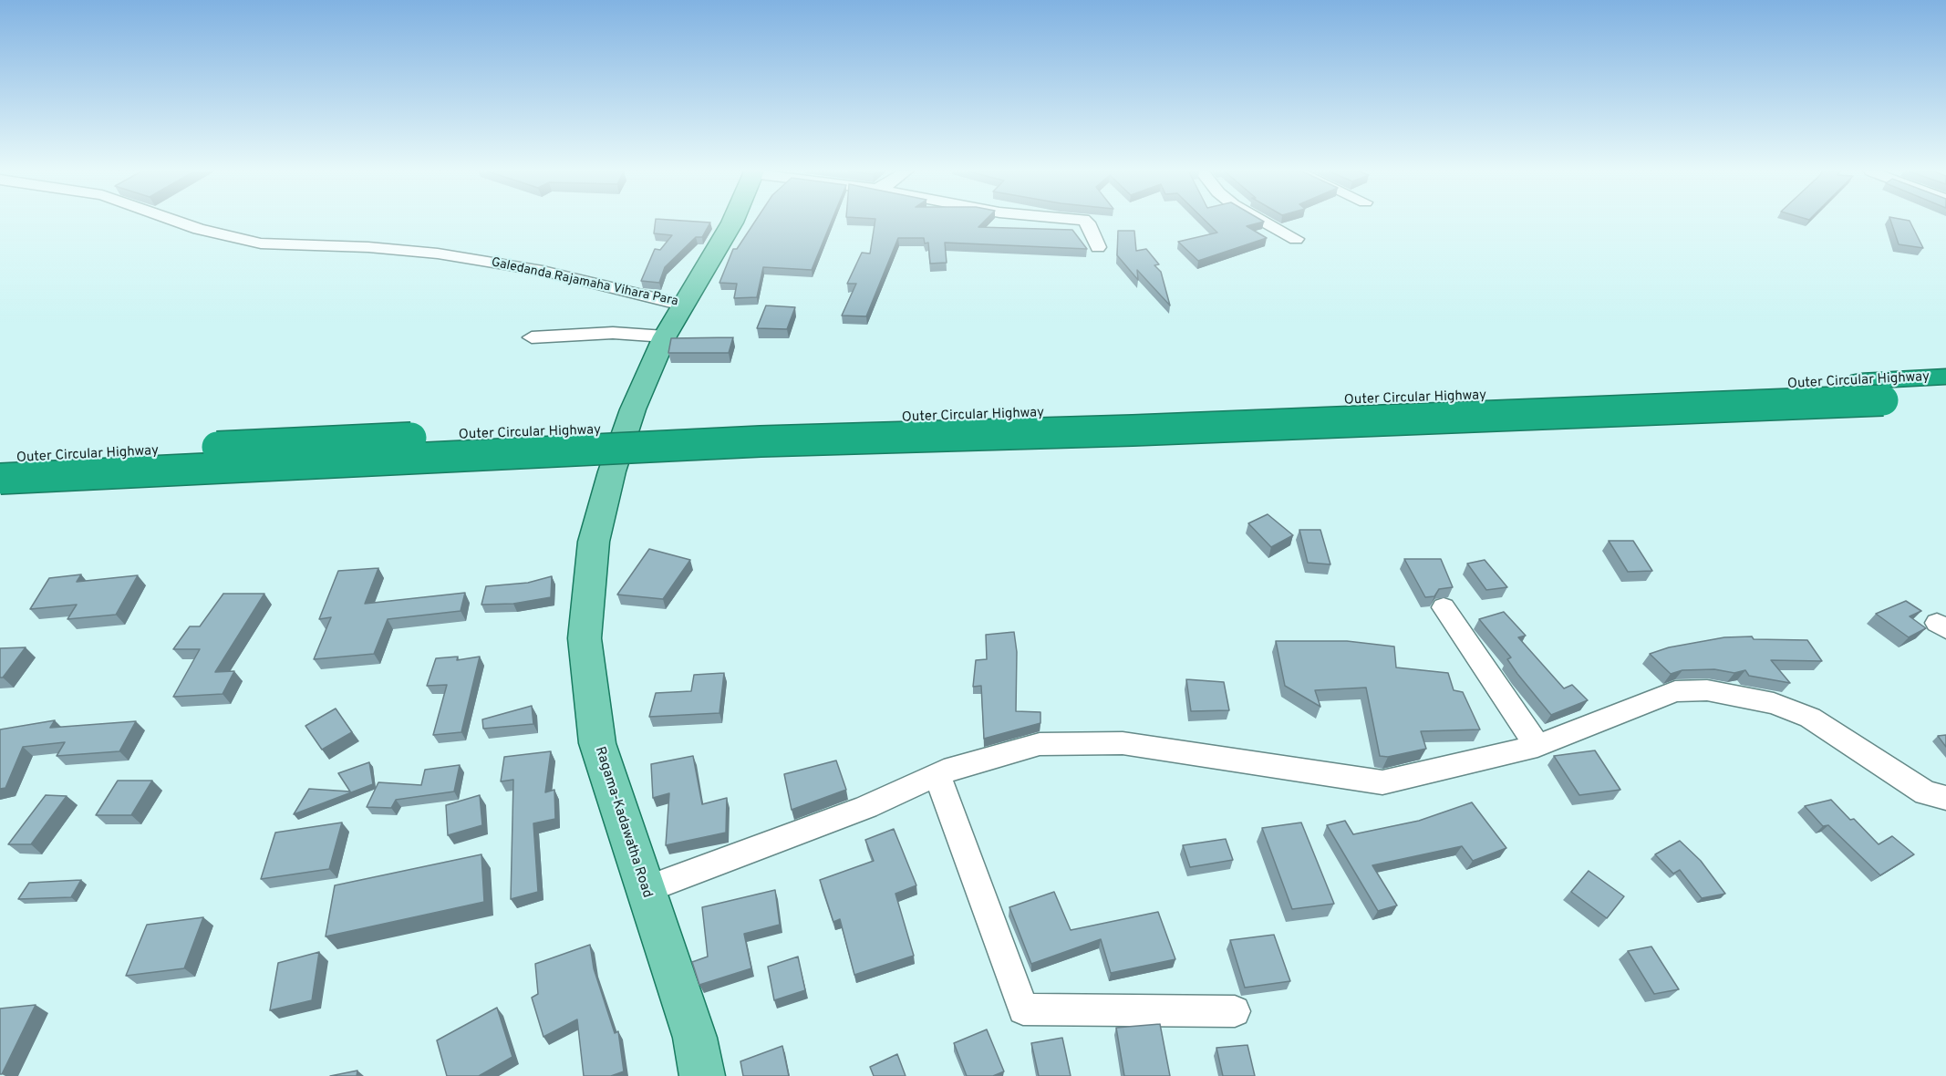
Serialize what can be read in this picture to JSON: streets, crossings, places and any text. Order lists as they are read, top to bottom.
{
  "streets": {
    "highway": ["Outer Circular Highway"],
    "main road": ["Ragama-Kadawatha Road"],
    "street": ["Galedanda Rajamaha Vihara Para"]
  },
  "crossings": [
    ["Galedanda Rajamaha Vihara Para", "Ragama-Kadawatha Road"]
  ]
}
